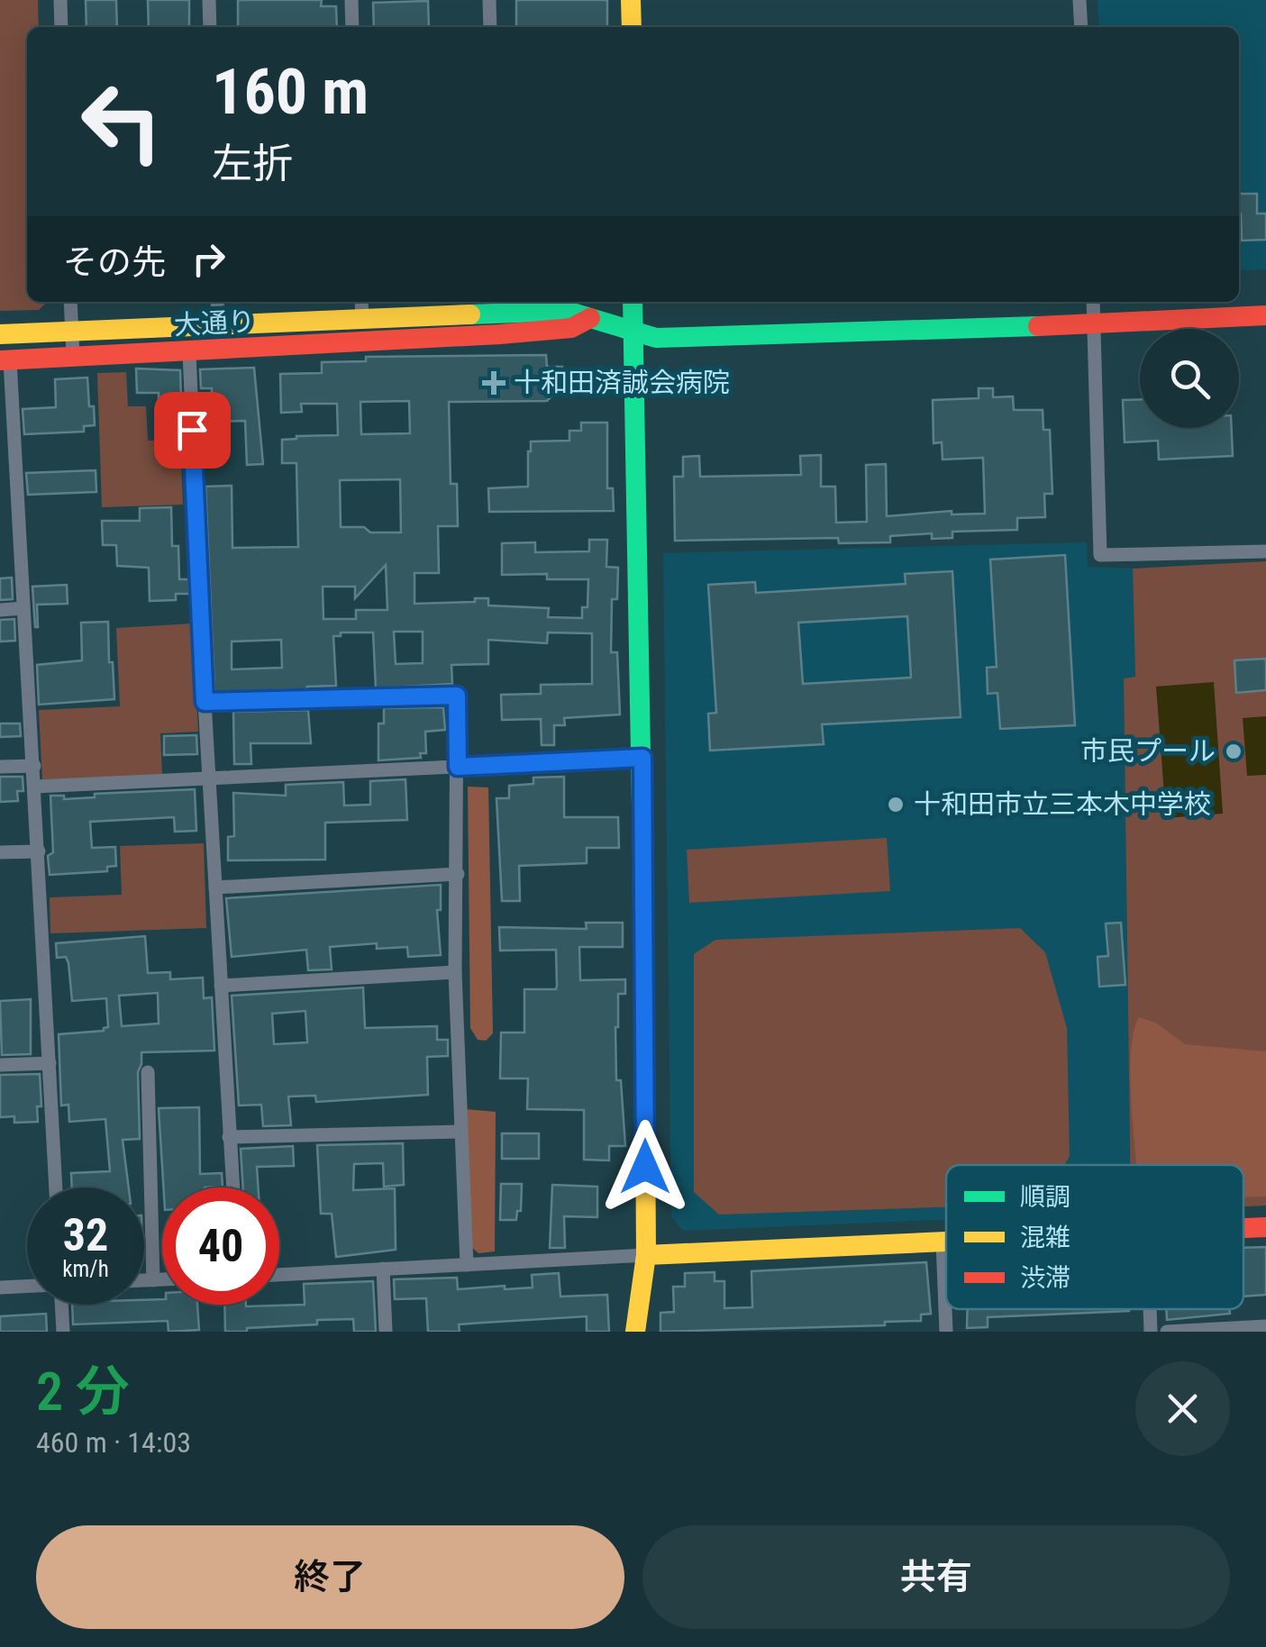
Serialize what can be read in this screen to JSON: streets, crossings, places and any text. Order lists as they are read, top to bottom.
{
  "streets": {
    "street": ["大通り"]
  },
  "places": {
    "health": ["十和田済誠会病院"],
    "other": ["市民プール", "十和田市立三本木中学校"]
  },
  "legend": ["順調", "混雑", "渋滞"],
  "page": {
    "turn": ["160 m", "左折"],
    "then": "その先",
    "speed": "32 km/h",
    "limit": "40",
    "heading": ["2 分", "460 m · 14:03"],
    "buttons": ["終了", "共有"]
  }
}
